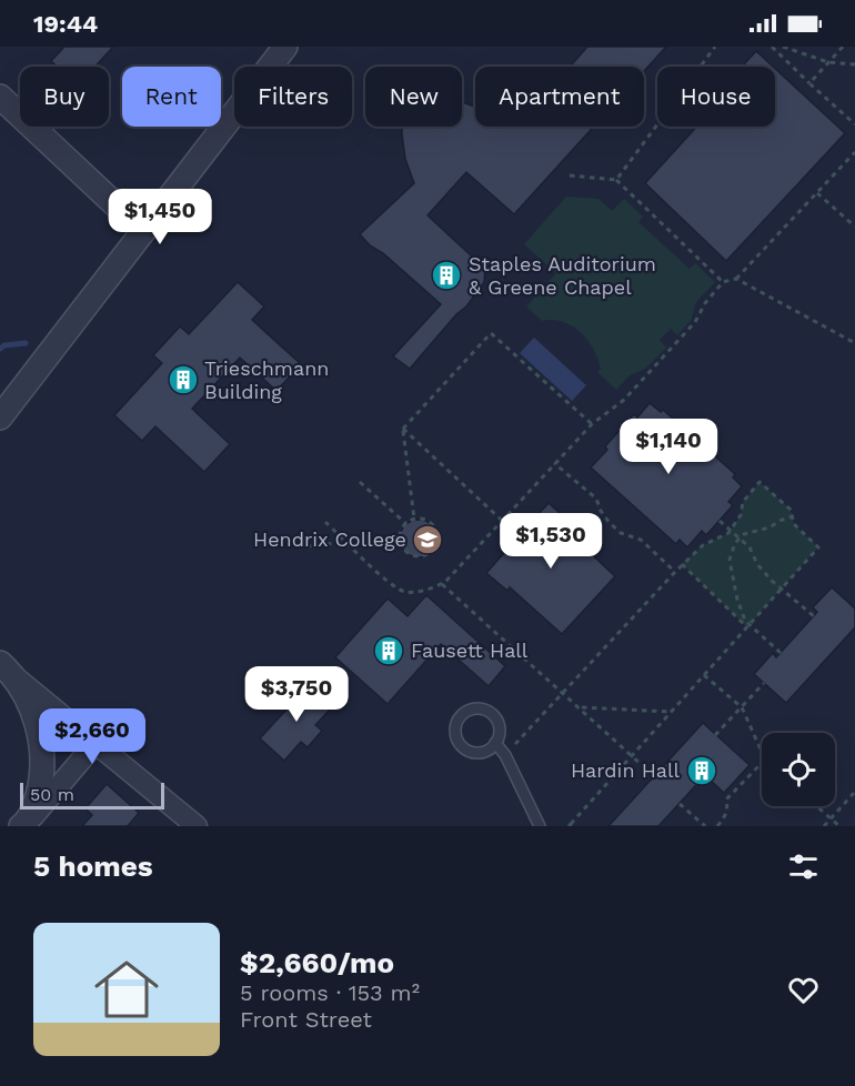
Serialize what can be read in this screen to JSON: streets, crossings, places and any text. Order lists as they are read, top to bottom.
{
  "places": {
    "building": [
      "Staples Auditorium & Greene Chapel",
      "Trieschmann Building",
      "Fausett Hall",
      "Hardin Hall"
    ],
    "school or university": ["Hendrix College"]
  },
  "scale_bar": "50 m",
  "page": {
    "status": "19:44",
    "chip": [
      "Buy",
      "Rent",
      "Filters",
      "New",
      "Apartment",
      "House"
    ],
    "price": [
      "$1,450",
      "$1,140",
      "$1,530",
      "$3,750",
      "$2,660"
    ],
    "scale": "50 m",
    "heading": "5 homes",
    "list": [
      {
        "name": "$2,660/mo",
        "note": "5 rooms · 153 m² · Front Street"
      }
    ]
  }
}
